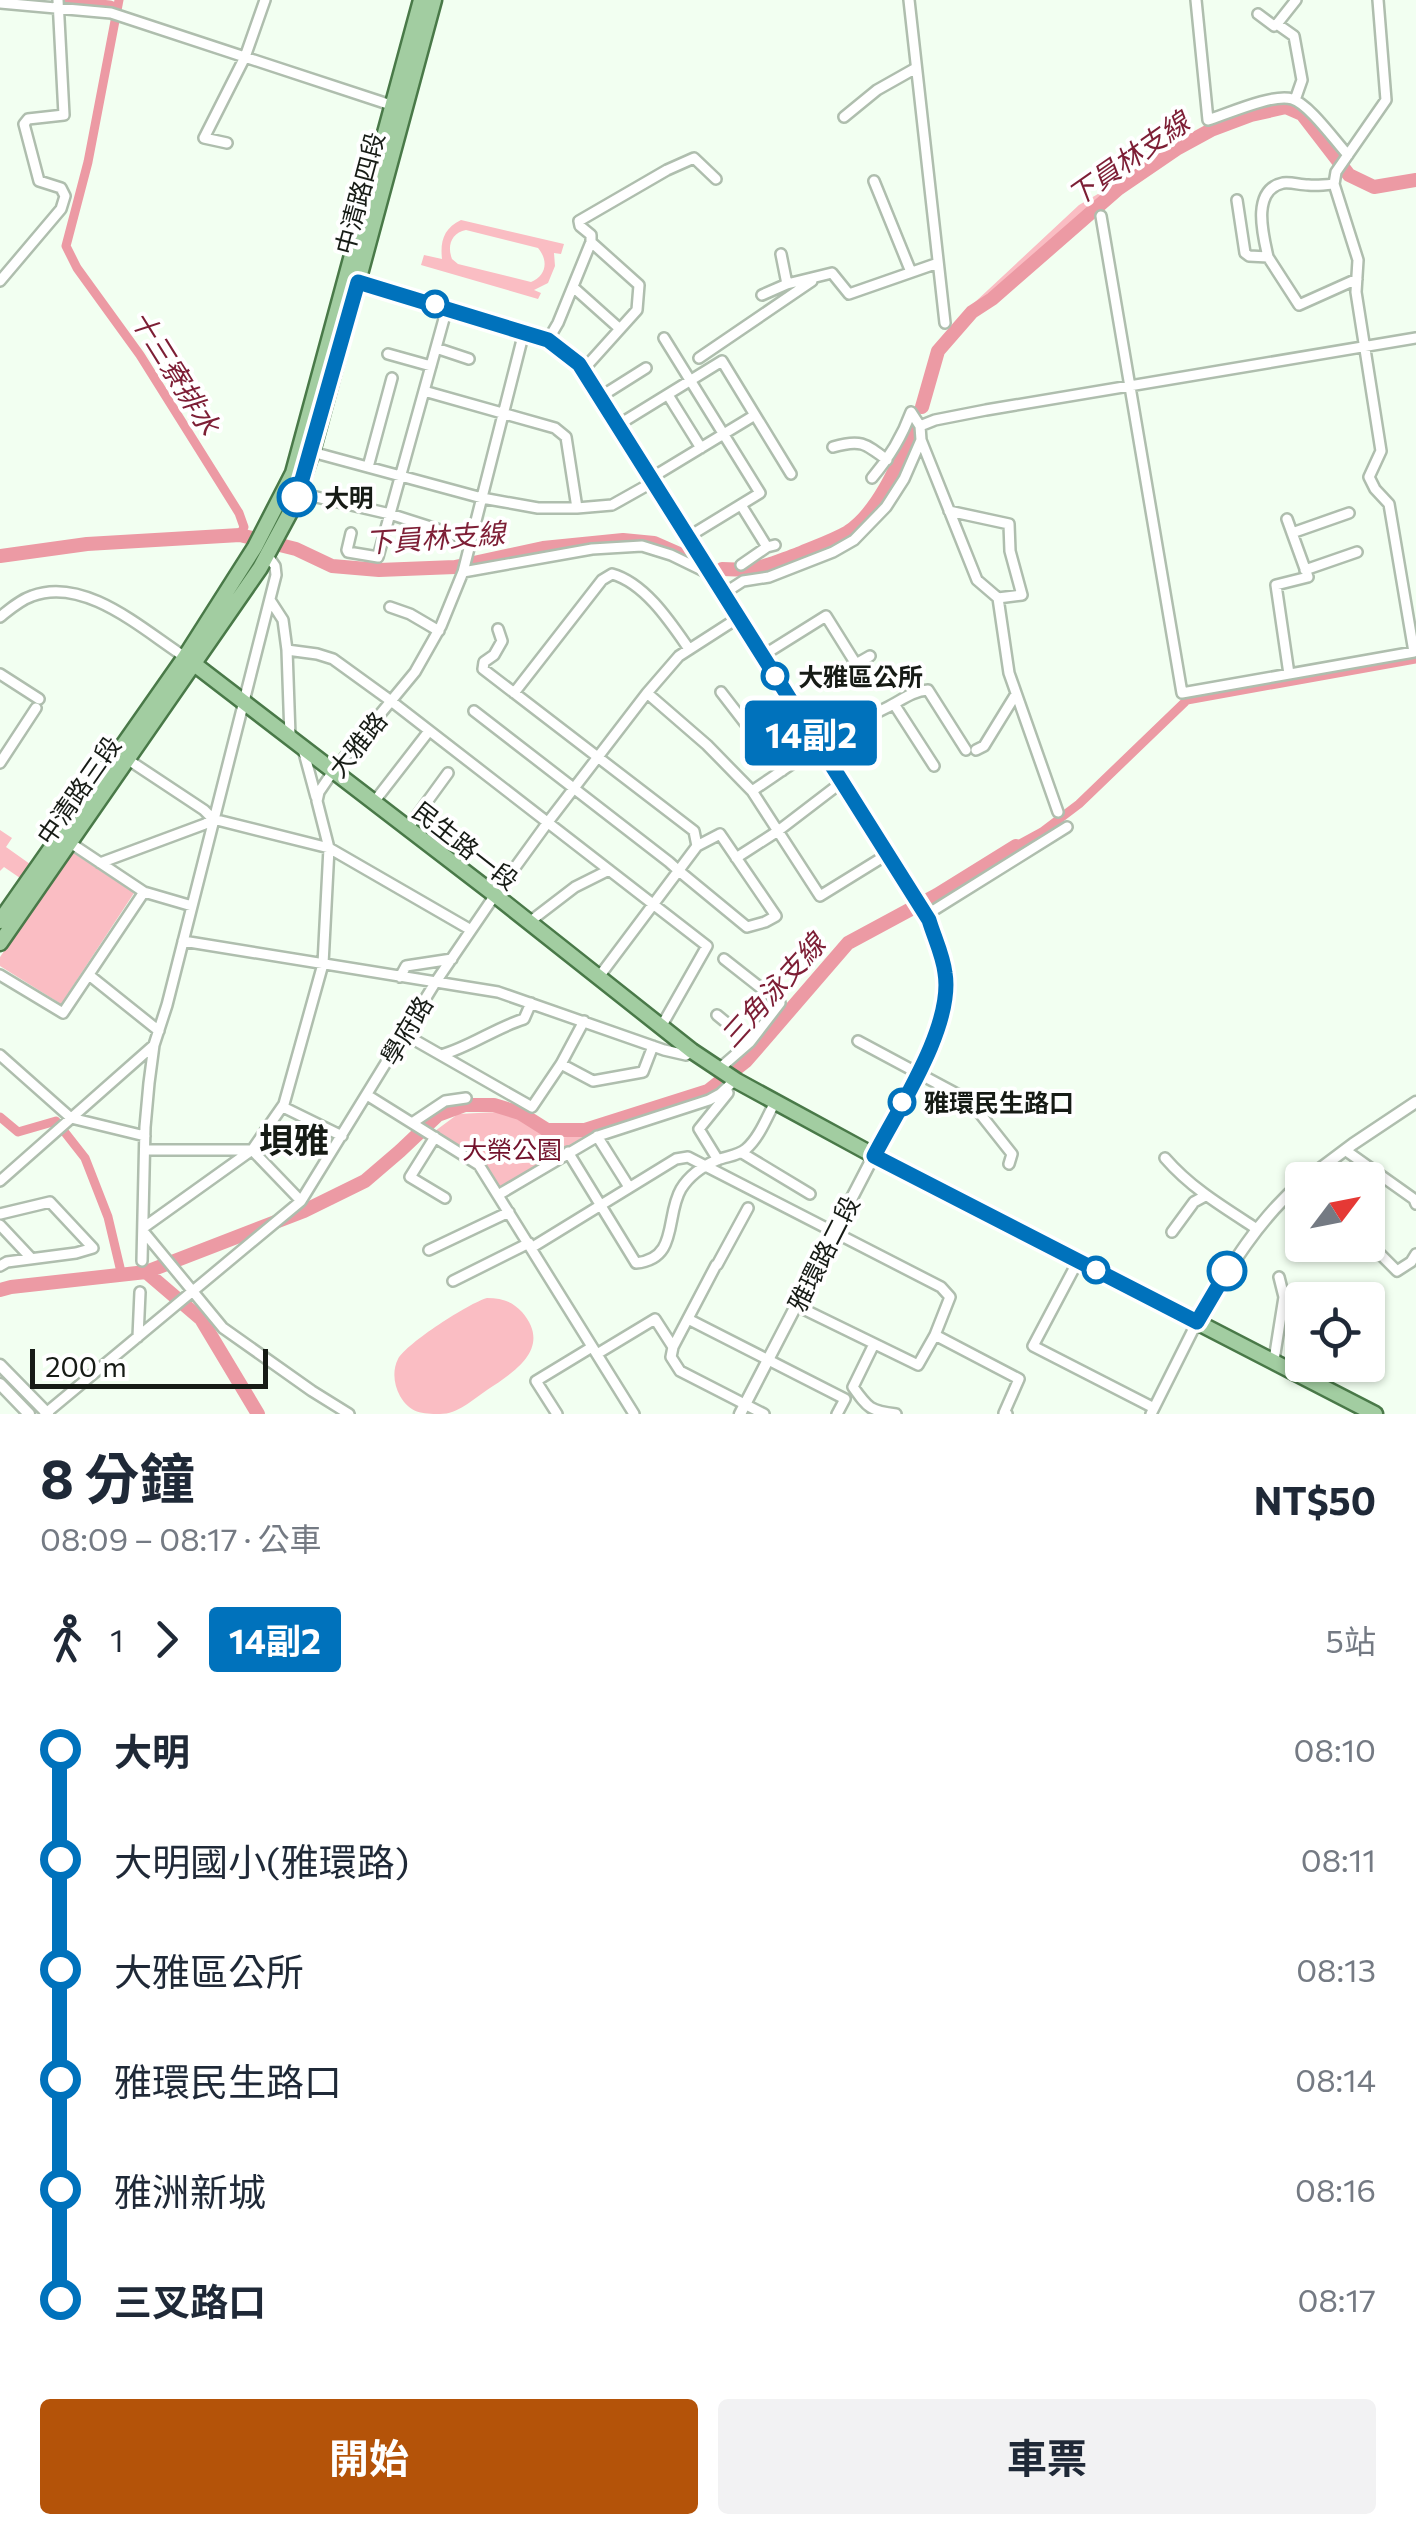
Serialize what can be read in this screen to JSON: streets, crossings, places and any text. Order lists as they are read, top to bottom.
{
  "streets": {
    "main road": ["中清路四段", "中清路三段", "民生路一段"],
    "street": ["大雅路", "學府路", "雅環路二段"]
  },
  "crossings": [
    ["中清路四段", "中清路三段"],
    ["中清路四段", "民生路一段"],
    ["大雅路", "民生路一段"],
    ["中清路三段", "民生路一段"],
    ["民生路一段", "學府路"],
    ["學府路", "雅環路二段"]
  ],
  "districts": ["垻雅"],
  "water": ["下員林支線", "十三寮排水", "三角泳支線"],
  "parks": ["大榮公園"],
  "places": ["大明", "大雅區公所", "雅環民生路口"],
  "lines": ["bus line 14副2"],
  "scale_bar": "200 m",
  "north": "top right",
  "page": {
    "on_map": "14副2",
    "scale": "200 m",
    "heading": ["8 分鐘", "08:09 – 08:17 · 公車", "NT$50"],
    "legs": ["1", "14副2", "5站"],
    "list": [
      {
        "name": "大明",
        "value": "08:10"
      },
      {
        "name": "大明國小(雅環路)",
        "value": "08:11"
      },
      {
        "name": "大雅區公所",
        "value": "08:13"
      },
      {
        "name": "雅環民生路口",
        "value": "08:14"
      },
      {
        "name": "雅洲新城",
        "value": "08:16"
      },
      {
        "name": "三叉路口",
        "value": "08:17"
      }
    ],
    "buttons": ["開始", "車票"]
  }
}
